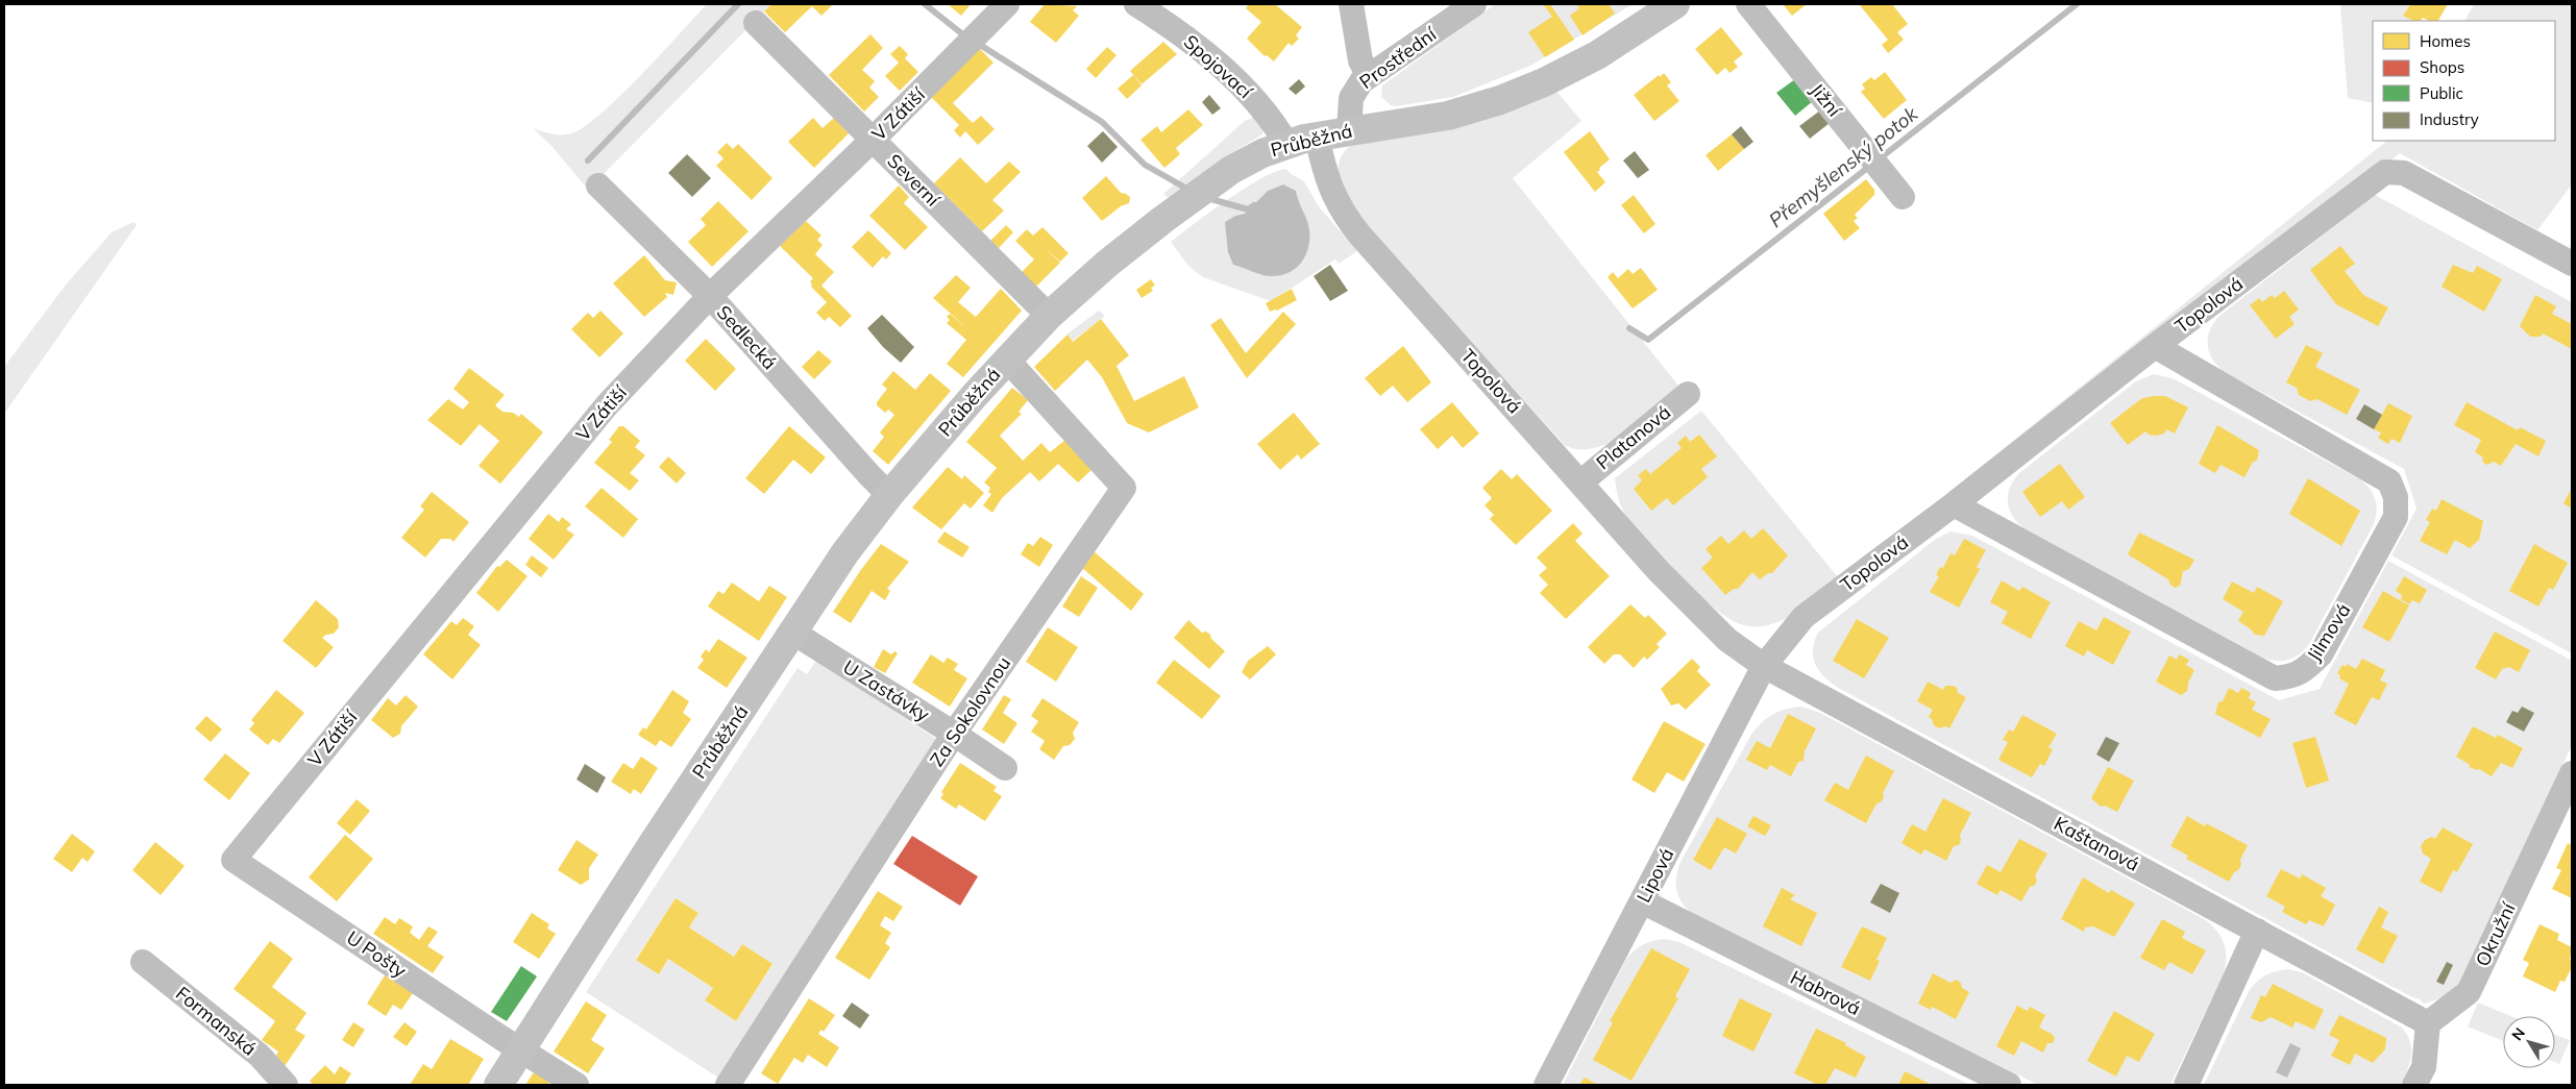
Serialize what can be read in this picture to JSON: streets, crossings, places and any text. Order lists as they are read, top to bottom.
{
  "streets": {
    "street": [
      "Prostřední",
      "Spojovací",
      "Jižní",
      "V Zátiší",
      "Průběžná",
      "Severní",
      "Topolová",
      "Sedlecká",
      "Platanová",
      "Jilmová",
      "U Zastávky",
      "Za Sokolovnou",
      "Kaštanová",
      "Lipová",
      "Okružní",
      "U Pošty",
      "Habrová",
      "Formanská"
    ]
  },
  "crossings": [
    ["Prostřední", "Průběžná"],
    ["Spojovací", "Průběžná"],
    ["V Zátiší", "Severní"],
    ["V Zátiší", "Sedlecká"],
    ["V Zátiší", "U Pošty"],
    ["Průběžná", "Severní"],
    ["Průběžná", "Topolová"],
    ["Průběžná", "Sedlecká"],
    ["Průběžná", "U Zastávky"],
    ["Průběžná", "Za Sokolovnou"],
    ["Průběžná", "U Pošty"],
    ["Topolová", "Platanová"],
    ["Topolová", "Jilmová"],
    ["Topolová", "Kaštanová"],
    ["Topolová", "Lipová"],
    ["U Zastávky", "Za Sokolovnou"],
    ["Kaštanová", "Lipová"],
    ["Kaštanová", "Okružní"],
    ["Lipová", "Habrová"]
  ],
  "water": ["Přemyšlenský potok"],
  "legend": [
    "Homes",
    "Shops",
    "Public",
    "Industry"
  ],
  "north": "top left"
}
